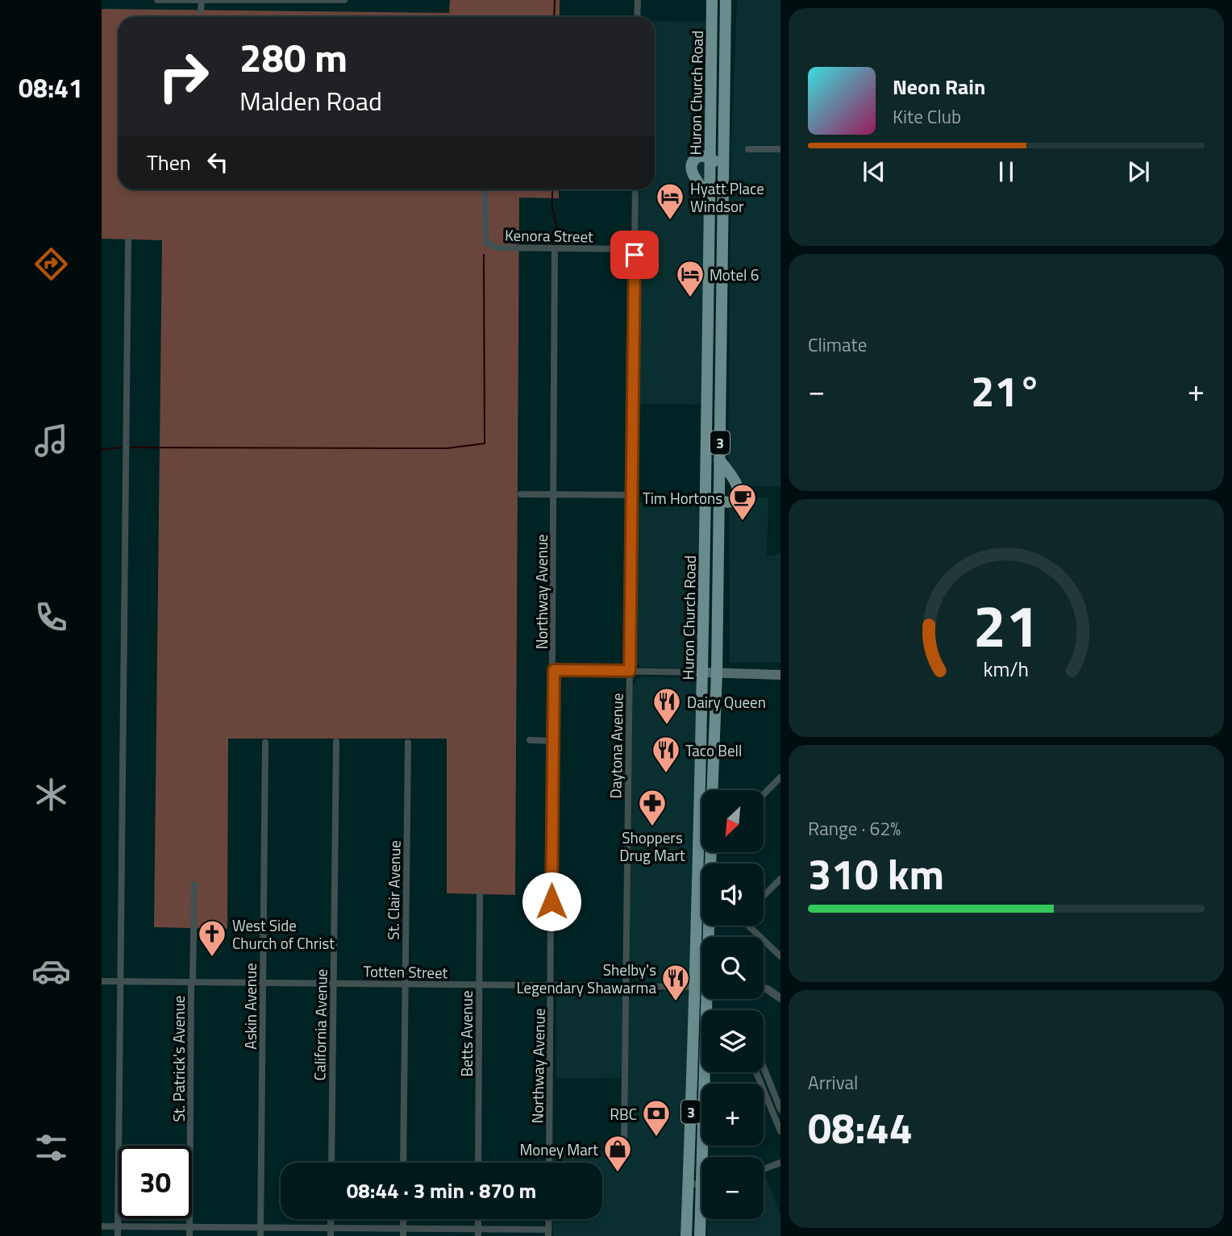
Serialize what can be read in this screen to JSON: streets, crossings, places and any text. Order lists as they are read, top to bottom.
{
  "streets": {
    "highway": ["Huron Church Road", "3"],
    "street": [
      "Kenora Street",
      "Northway Avenue",
      "Daytona Avenue",
      "St. Clair Avenue",
      "Totten Street",
      "Askin Avenue",
      "California Avenue",
      "Betts Avenue",
      "St. Patrick's Avenue"
    ]
  },
  "crossings": [
    ["Huron Church Road", "Totten Street"],
    ["Kenora Street", "Northway Avenue"],
    ["Kenora Street", "Daytona Avenue"],
    ["Northway Avenue", "Totten Street"],
    ["Daytona Avenue", "Totten Street"],
    ["St. Clair Avenue", "Totten Street"],
    ["Totten Street", "Askin Avenue"],
    ["Totten Street", "California Avenue"],
    ["Totten Street", "Betts Avenue"],
    ["Totten Street", "St. Patrick's Avenue"]
  ],
  "places": {
    "hotel": ["Hyatt Place Windsor", "Motel 6"],
    "cafe": ["Tim Hortons"],
    "restaurant": ["Dairy Queen", "Taco Bell", "Shelby's Legendary Shawarma"],
    "pharmacy": ["Shoppers Drug Mart"],
    "church": ["West Side Church of Christ"],
    "bank": ["RBC"],
    "shop": ["Money Mart"]
  },
  "north": "bottom left",
  "page": {
    "tabs": "08:41",
    "turn": ["280 m", "Malden Road"],
    "song": ["Neon Rain", "Kite Club"],
    "then": "Then",
    "tile": [
      "Climate",
      ["Range · 62%", "310 km"],
      ["Arrival", "08:44"]
    ],
    "heat": ["−", "21°", "+"],
    "map_buttons": ["+", "−"],
    "limit": "30",
    "trip": "08:44 · 3 min · 870 m",
    "gauge": ["21", "km/h"]
  }
}
